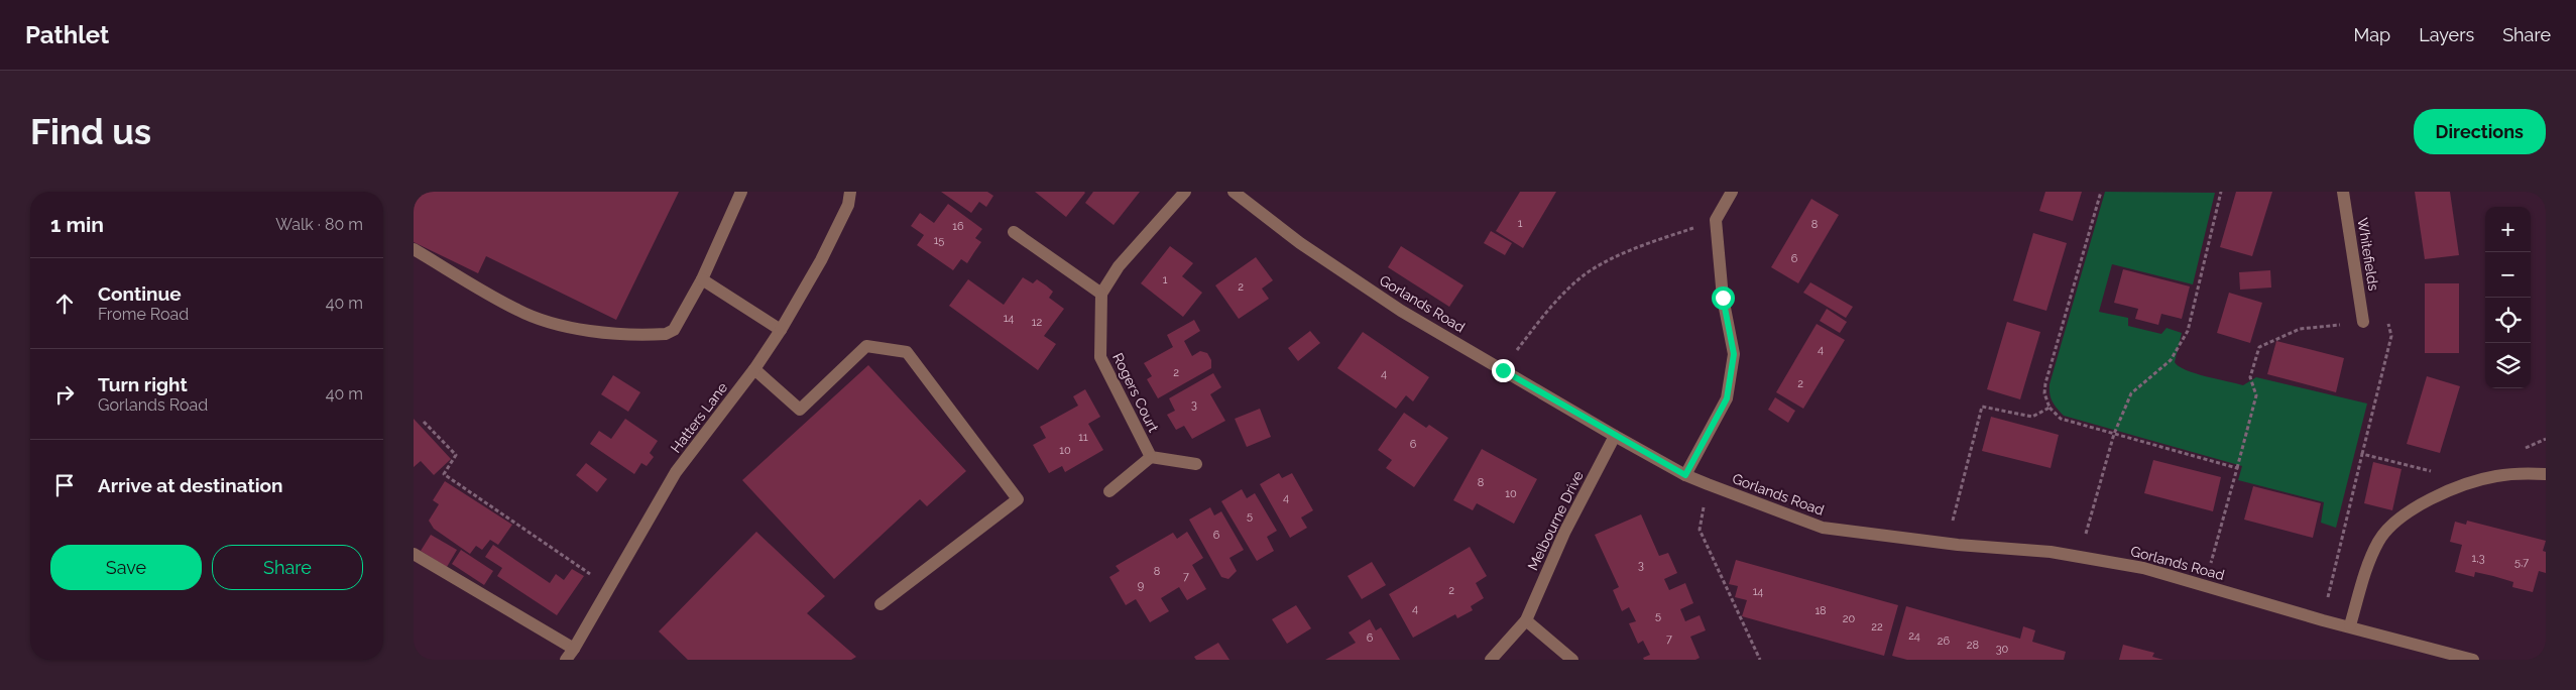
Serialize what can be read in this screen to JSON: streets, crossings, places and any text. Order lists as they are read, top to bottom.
{
  "streets": {
    "street": [
      "Whitefields",
      "Gorlands Road",
      "Rogers Court",
      "Hatters Lane",
      "Melbourne Drive"
    ]
  },
  "crossings": [
    ["Gorlands Road", "Melbourne Drive"]
  ],
  "house_numbers": [
    "1",
    "8",
    "16",
    "15",
    "6",
    "1",
    "2",
    "14",
    "12",
    "4",
    "2",
    "4",
    "2",
    "3",
    "11",
    "6",
    "10",
    "8",
    "10",
    "4",
    "5",
    "6",
    "1,3",
    "5,7",
    "3",
    "8",
    "7",
    "9",
    "2",
    "14",
    "4",
    "18",
    "5",
    "20",
    "22",
    "24",
    "6",
    "7",
    "26",
    "28",
    "30"
  ],
  "page": {
    "header": "Pathlet",
    "nav": ["Map", "Layers", "Share"],
    "buttons": [
      "Directions",
      ["Save", "Share"]
    ],
    "title": "Find us",
    "heading": ["1 min", "Walk · 80 m"],
    "map_buttons": ["+", "−"],
    "list": [
      ["Continue", "Frome Road", "40 m"],
      ["Turn right", "Gorlands Road", "40 m"],
      "Arrive at destination"
    ]
  }
}
